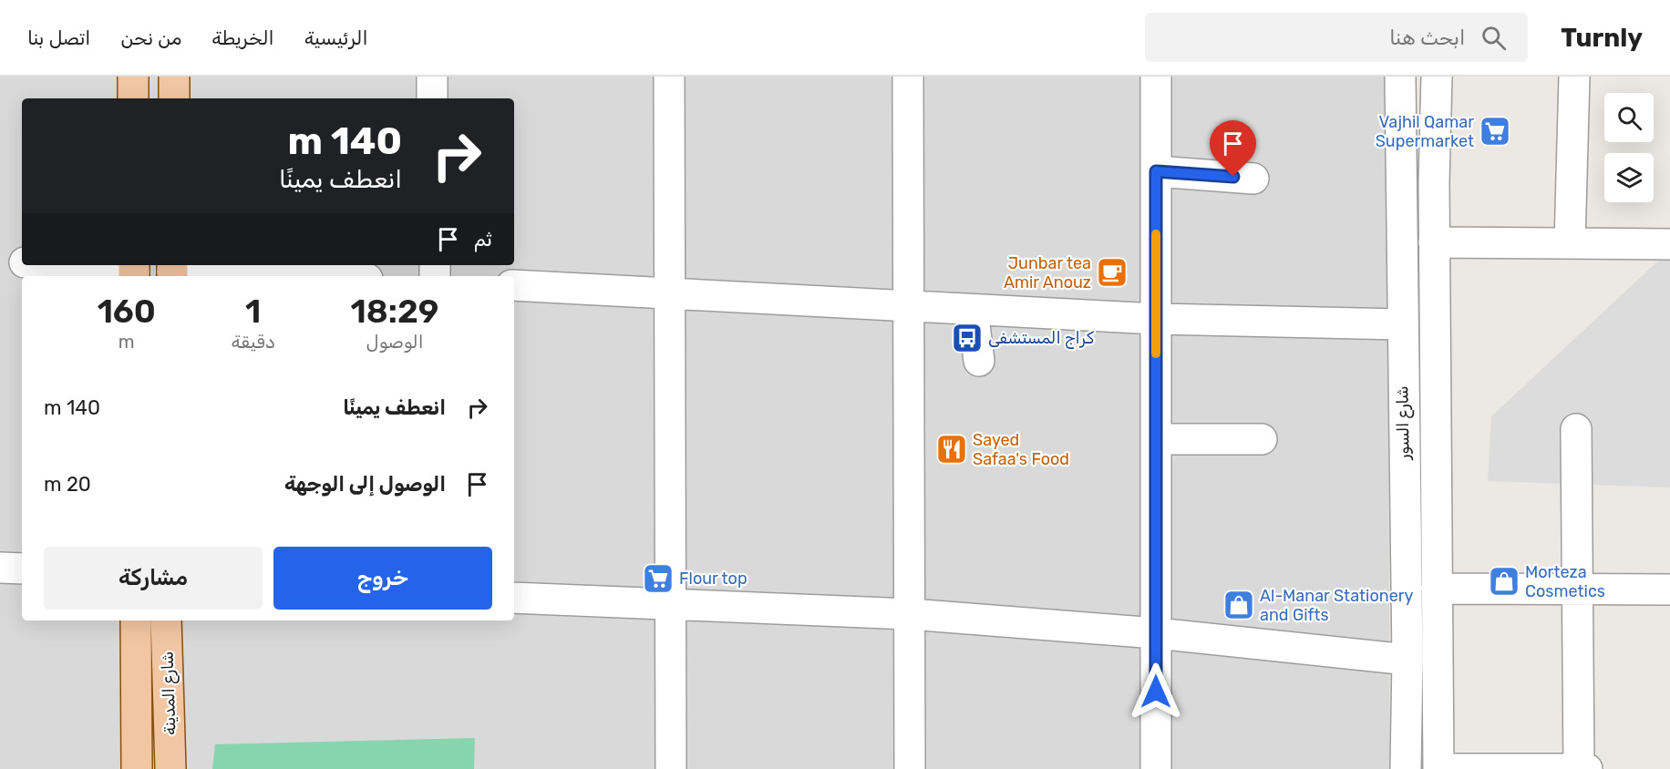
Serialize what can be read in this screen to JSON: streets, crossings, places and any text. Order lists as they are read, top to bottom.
{
  "streets": {
    "main road": ["شارع المدينة"],
    "street": ["شارع السور"]
  },
  "places": {
    "supermarket": ["Vajhil Qamar Supermarket", "Flour top"],
    "cafe": ["Junbar tea Amir Anouz"],
    "bus stop": ["كراج المستشفى"],
    "restaurant": ["Sayed Safaa's Food"],
    "shop": ["Morteza Cosmetics", "Al-Manar Stationery and Gifts"]
  },
  "page": {
    "header": "Turnly",
    "search": "ابحث هنا",
    "nav": [
      "الرئيسية",
      "الخريطة",
      "من نحن",
      "اتصل بنا"
    ],
    "turn": ["140 m", "انعطف يمينًا"],
    "then": "ثم",
    "eta": [
      "18:29",
      "الوصول",
      "1",
      "دقيقة",
      "160",
      "m"
    ],
    "list": [
      {
        "name": "انعطف يمينًا",
        "value": "140 m"
      },
      {
        "name": "الوصول إلى الوجهة",
        "value": "20 m"
      }
    ],
    "buttons": ["خروج", "مشاركة"]
  }
}
